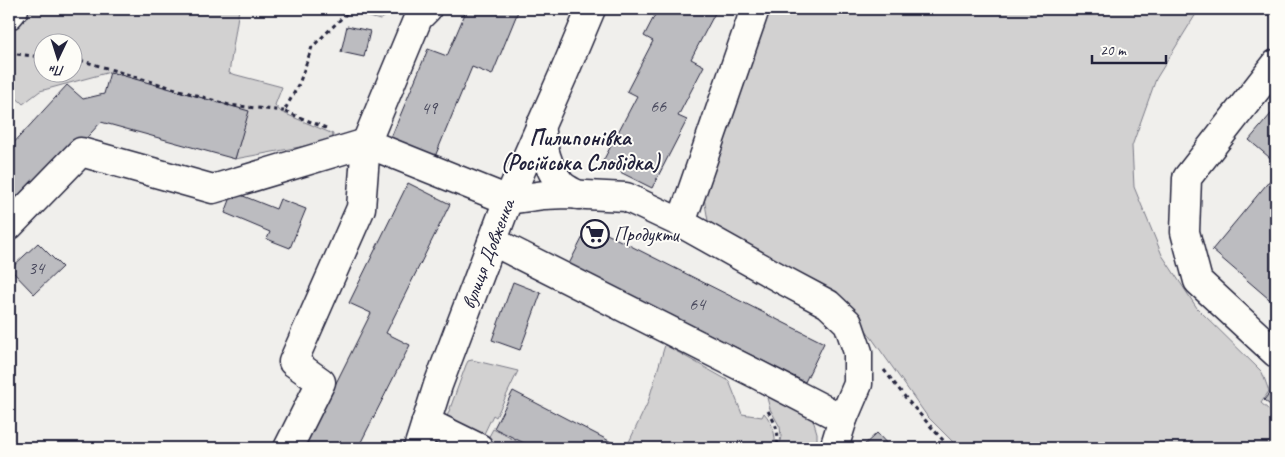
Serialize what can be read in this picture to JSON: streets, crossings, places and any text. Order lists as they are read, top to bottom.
{
  "streets": {
    "street": ["вулиця Довженка"]
  },
  "districts": ["Пилипонівка (Російська Слобідка)"],
  "places": {
    "supermarket": ["Продукти"]
  },
  "house_numbers": [
    "66",
    "49",
    "34",
    "64"
  ],
  "scale_bar": "20 m",
  "north": "bottom"
}
